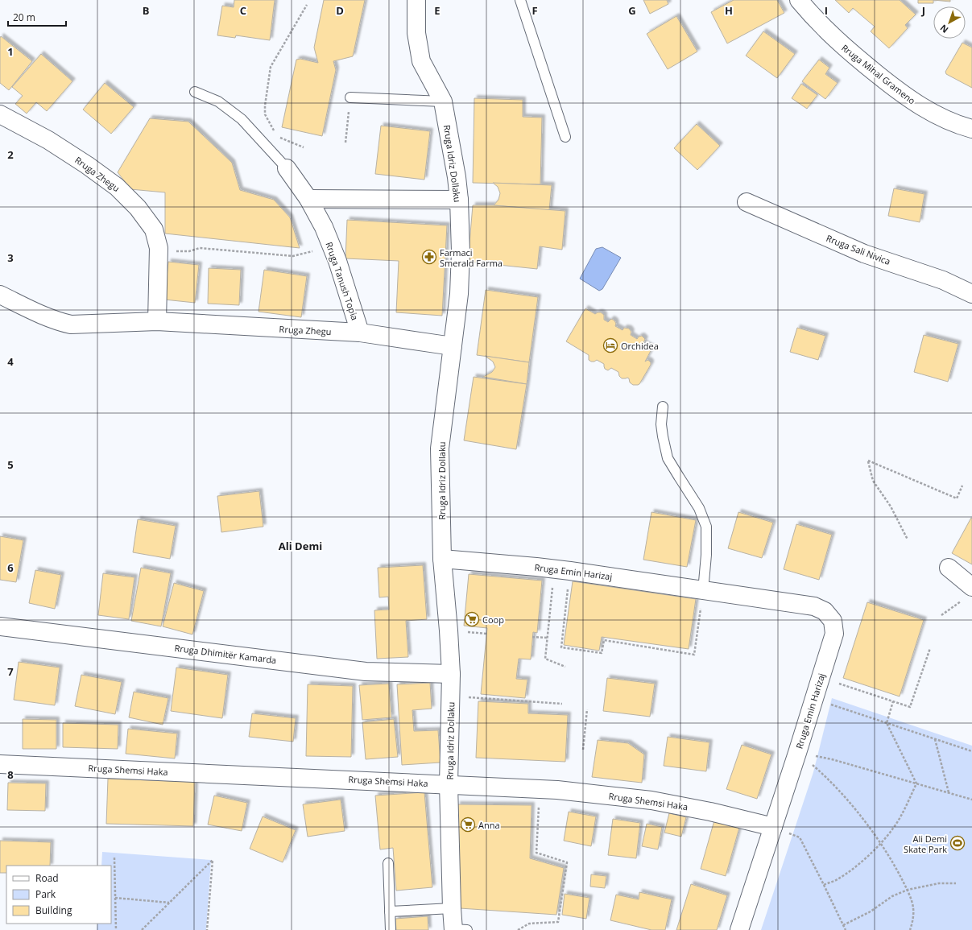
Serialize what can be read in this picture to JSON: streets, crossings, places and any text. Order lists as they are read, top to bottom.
{
  "streets": {
    "street": [
      "Rruga Mihal Grameno",
      "Rruga Idriz Dollaku",
      "Rruga Zhegu",
      "Rruga Sali Nivica",
      "Rruga Tanush Topia",
      "Rruga Emin Harizaj",
      "Rruga Dhimitër Kamarda",
      "Rruga Shemsi Haka"
    ]
  },
  "crossings": [
    ["Rruga Idriz Dollaku", "Rruga Zhegu"],
    ["Rruga Idriz Dollaku", "Rruga Emin Harizaj"],
    ["Rruga Idriz Dollaku", "Rruga Dhimitër Kamarda"],
    ["Rruga Idriz Dollaku", "Rruga Shemsi Haka"],
    ["Rruga Zhegu", "Rruga Tanush Topia"],
    ["Rruga Emin Harizaj", "Rruga Shemsi Haka"]
  ],
  "districts": ["Ali Demi"],
  "places": {
    "pharmacy": ["Farmaci Smerald Farma"],
    "hotel": ["Orchidea"],
    "supermarket": ["Coop", "Anna"],
    "sports": ["Ali Demi Skate Park"]
  },
  "legend": ["Road", "Park", "Building"],
  "scale_bar": "20 m",
  "north": "bottom left",
  "grid": {
    "columns": [
      "B",
      "C",
      "D",
      "E",
      "F",
      "G",
      "H",
      "I",
      "J"
    ],
    "rows": [
      "1",
      "2",
      "3",
      "4",
      "5",
      "6",
      "7",
      "8"
    ]
  }
}
